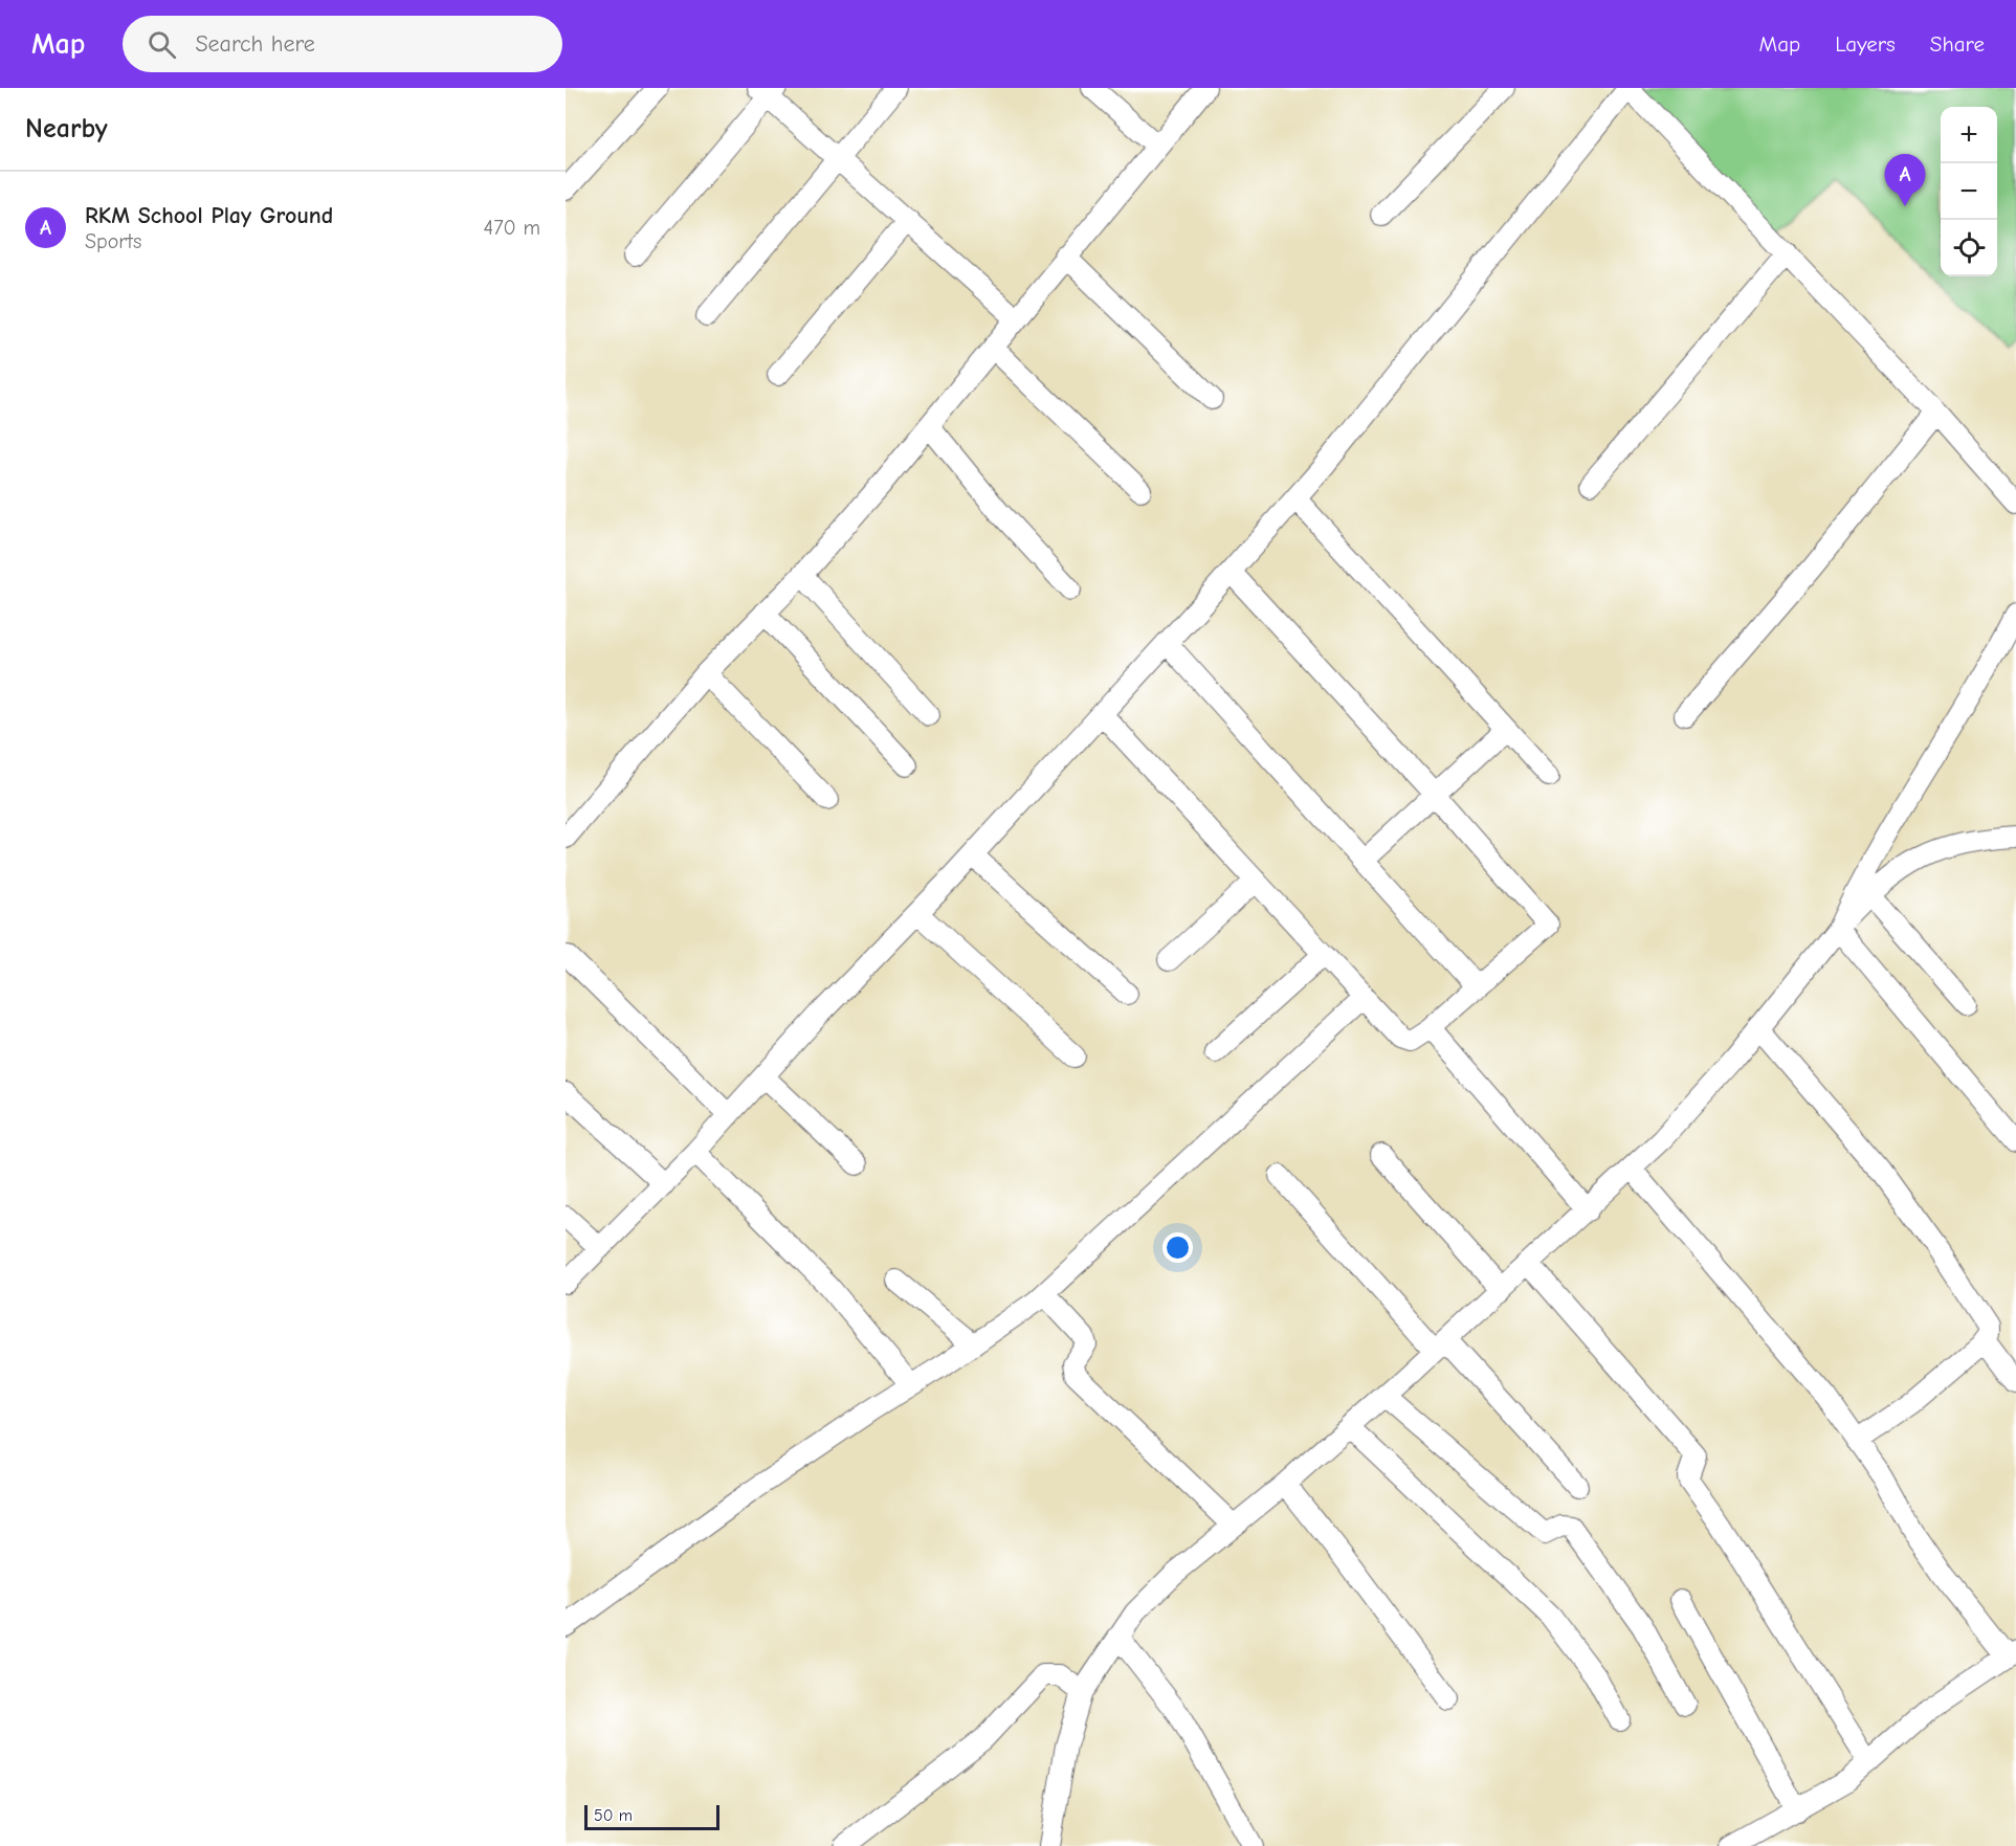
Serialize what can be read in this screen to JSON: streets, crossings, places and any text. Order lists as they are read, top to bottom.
{
  "scale_bar": "50 m",
  "page": {
    "header": "Map",
    "search": "Search here",
    "nav": ["Map", "Layers", "Share"],
    "heading": "Nearby",
    "map_buttons": ["+", "−"],
    "pins": "A",
    "list": [
      {
        "mark": "A",
        "name": "RKM School Play Ground",
        "note": "Sports",
        "value": "470 m"
      }
    ],
    "scale": "50 m"
  }
}
